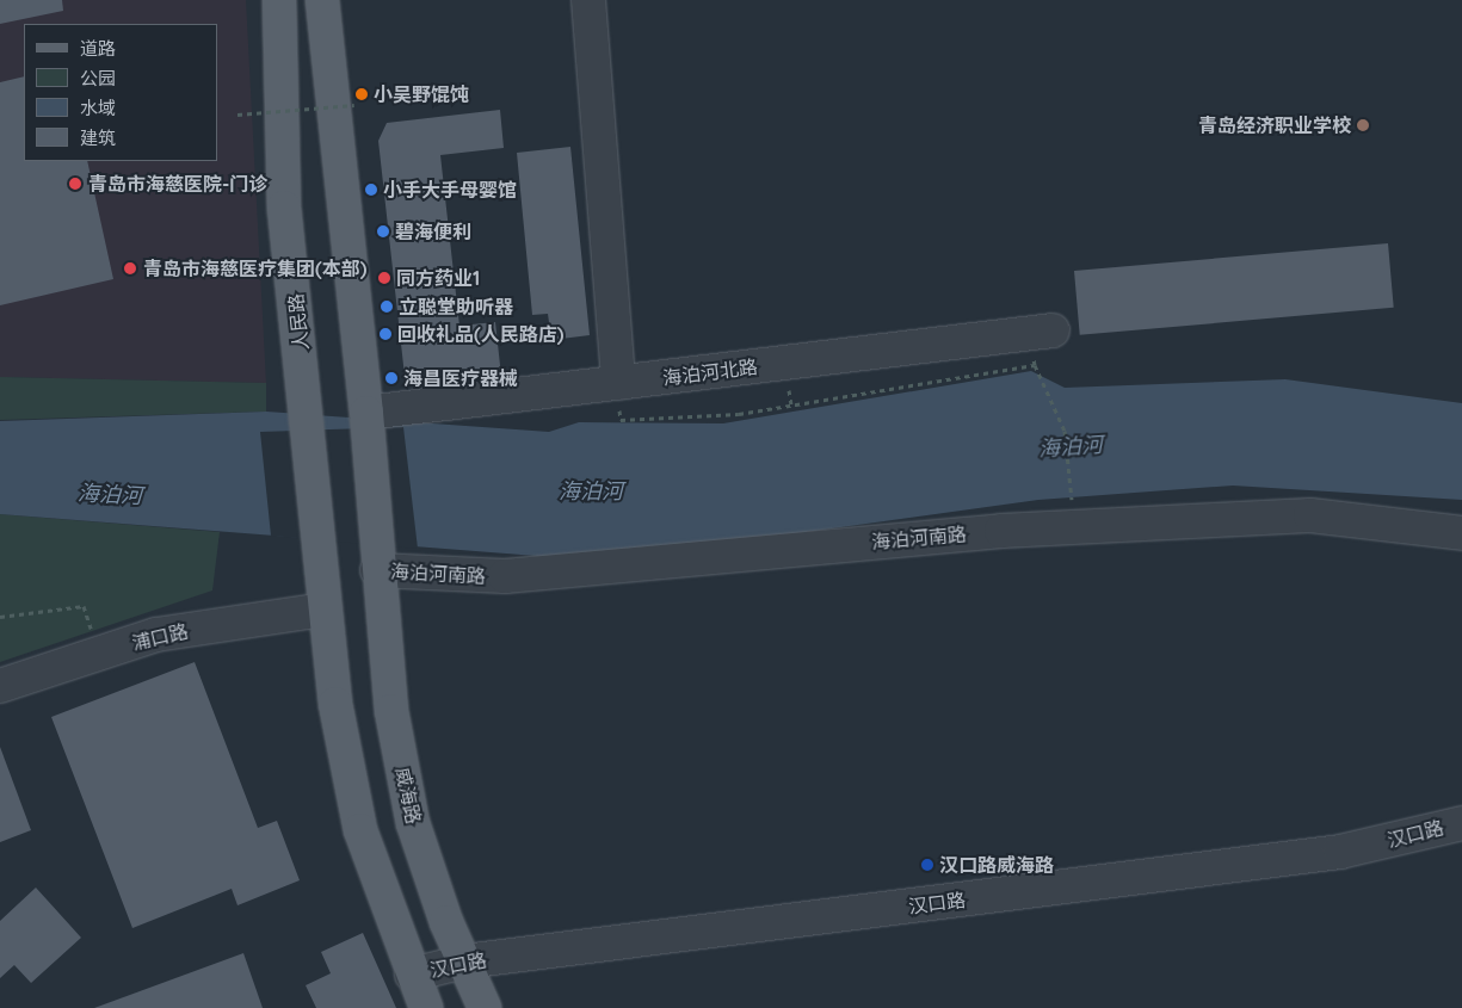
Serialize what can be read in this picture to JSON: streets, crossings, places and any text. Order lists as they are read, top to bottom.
{
  "streets": {
    "main road": ["人民路", "威海路"],
    "street": [
      "海泊河北路",
      "海泊河南路",
      "浦口路",
      "汉口路"
    ]
  },
  "crossings": [
    ["人民路", "浦口路"],
    ["海泊河南路", "威海路"],
    ["威海路", "汉口路"]
  ],
  "water": ["海泊河"],
  "places": [
    "小吴野馄饨",
    "青岛经济职业学校",
    "青岛市海慈医院-门诊",
    "小手大手母婴馆",
    "碧海便利",
    "青岛市海慈医疗集团(本部)",
    "同方药业1",
    "立聪堂助听器",
    "回收礼品(人民路店)",
    "海昌医疗器械",
    "汉口路威海路"
  ],
  "legend": [
    "道路",
    "公园",
    "水域",
    "建筑"
  ]
}
